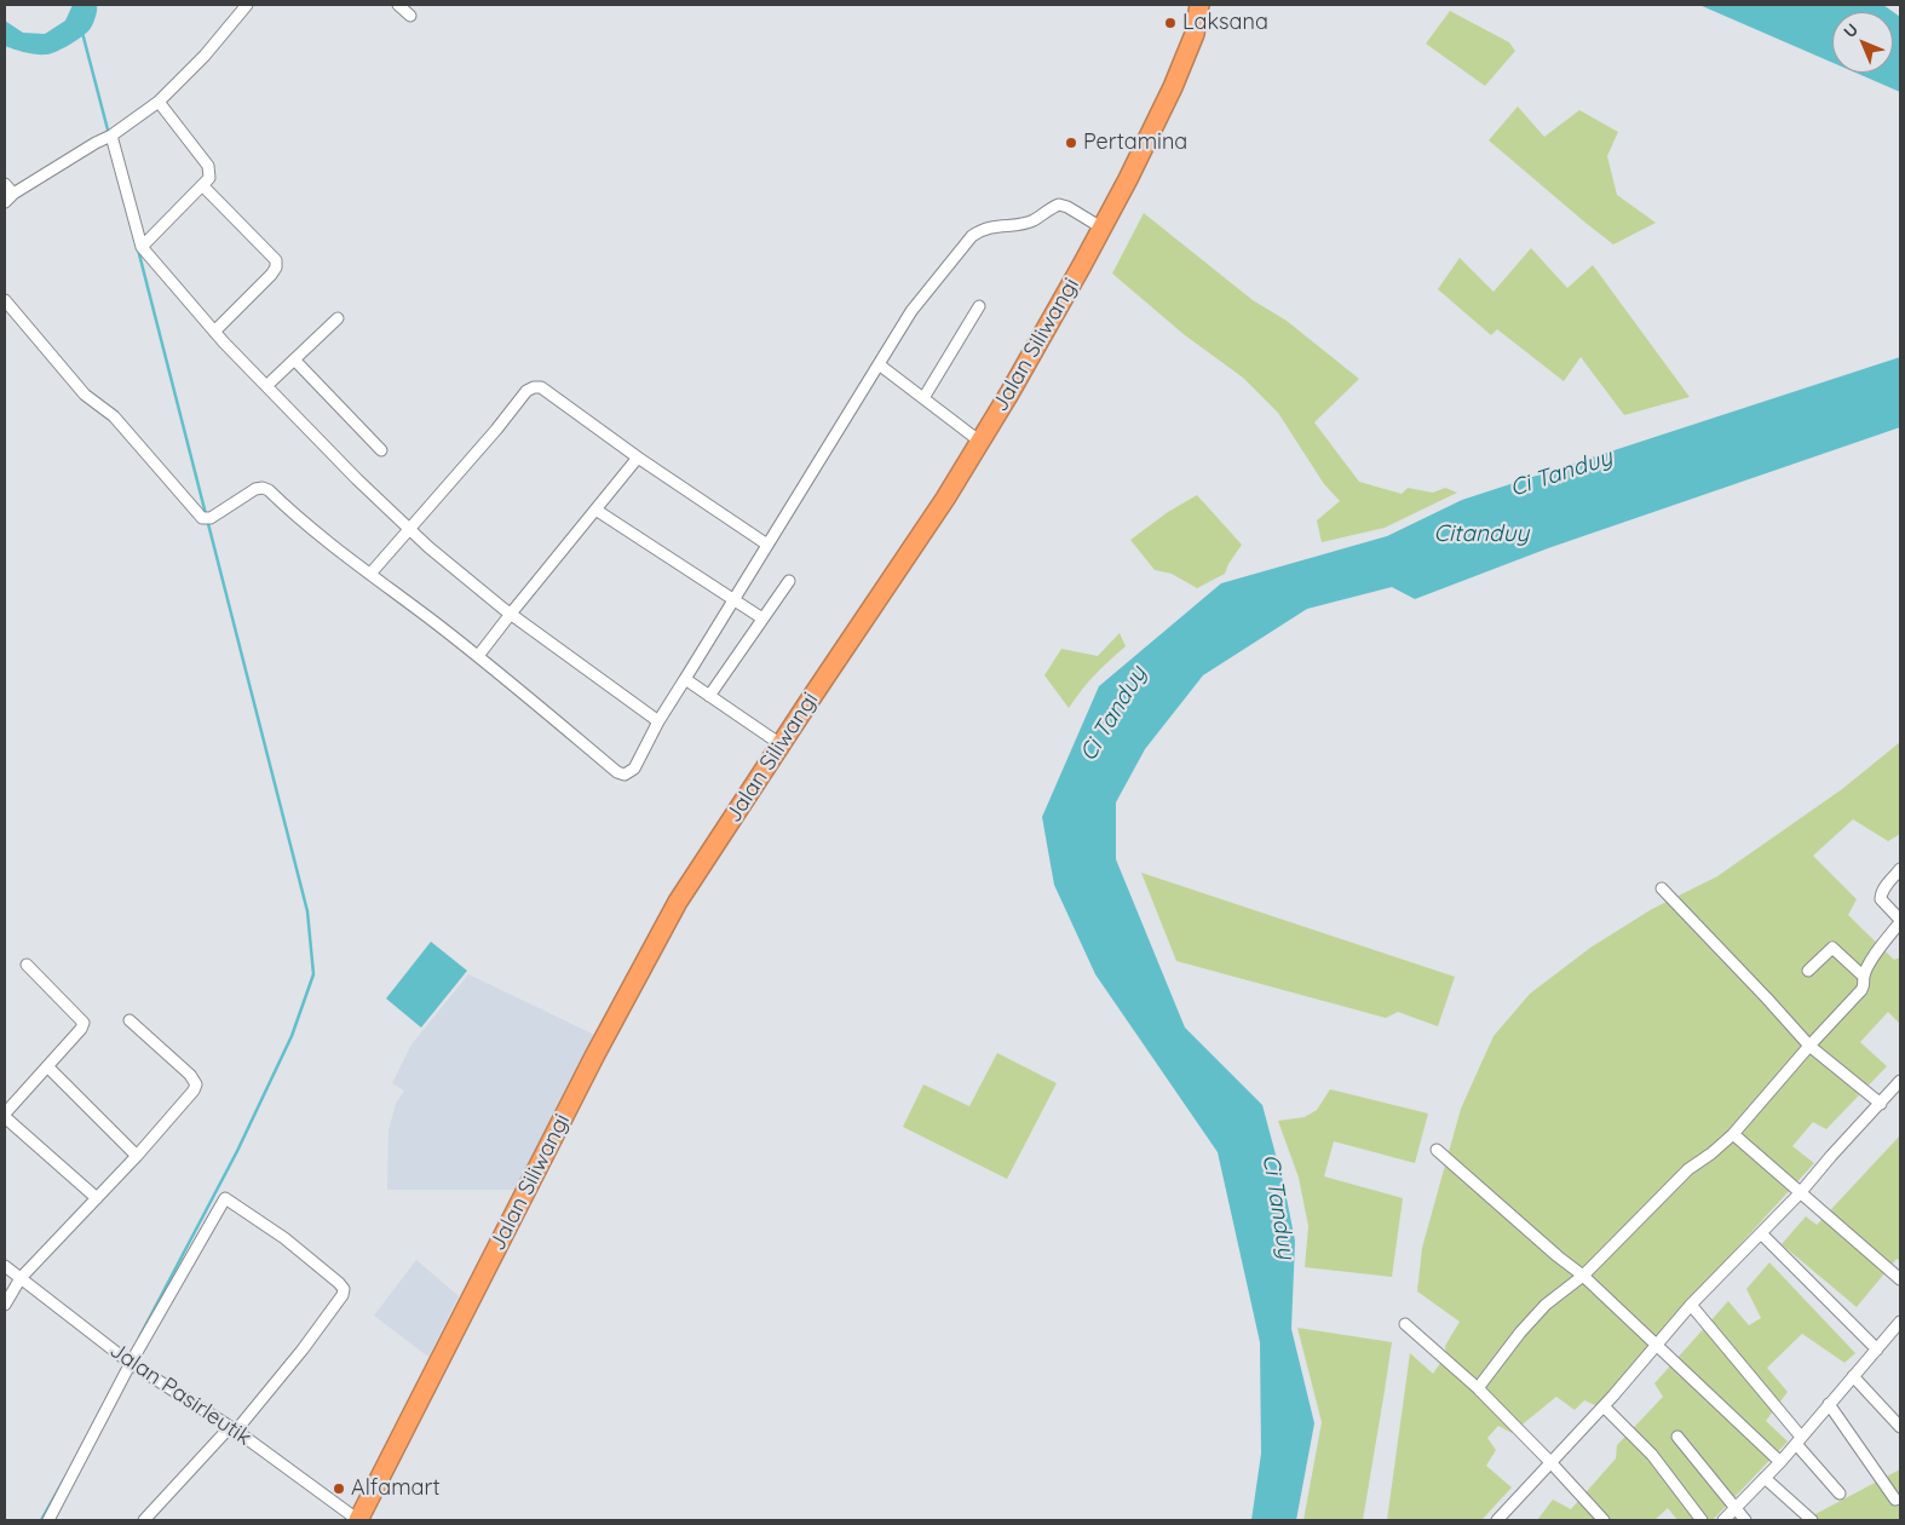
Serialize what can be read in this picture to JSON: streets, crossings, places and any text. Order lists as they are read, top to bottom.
{
  "streets": {
    "highway": ["Jalan Siliwangi"],
    "street": ["Jalan Pasirleutik"]
  },
  "crossings": [
    ["Jalan Siliwangi", "Jalan Pasirleutik"]
  ],
  "water": ["Ci Tanduy", "Citanduy"],
  "places": ["Laksana", "Pertamina", "Alfamart"],
  "north": "top left"
}
